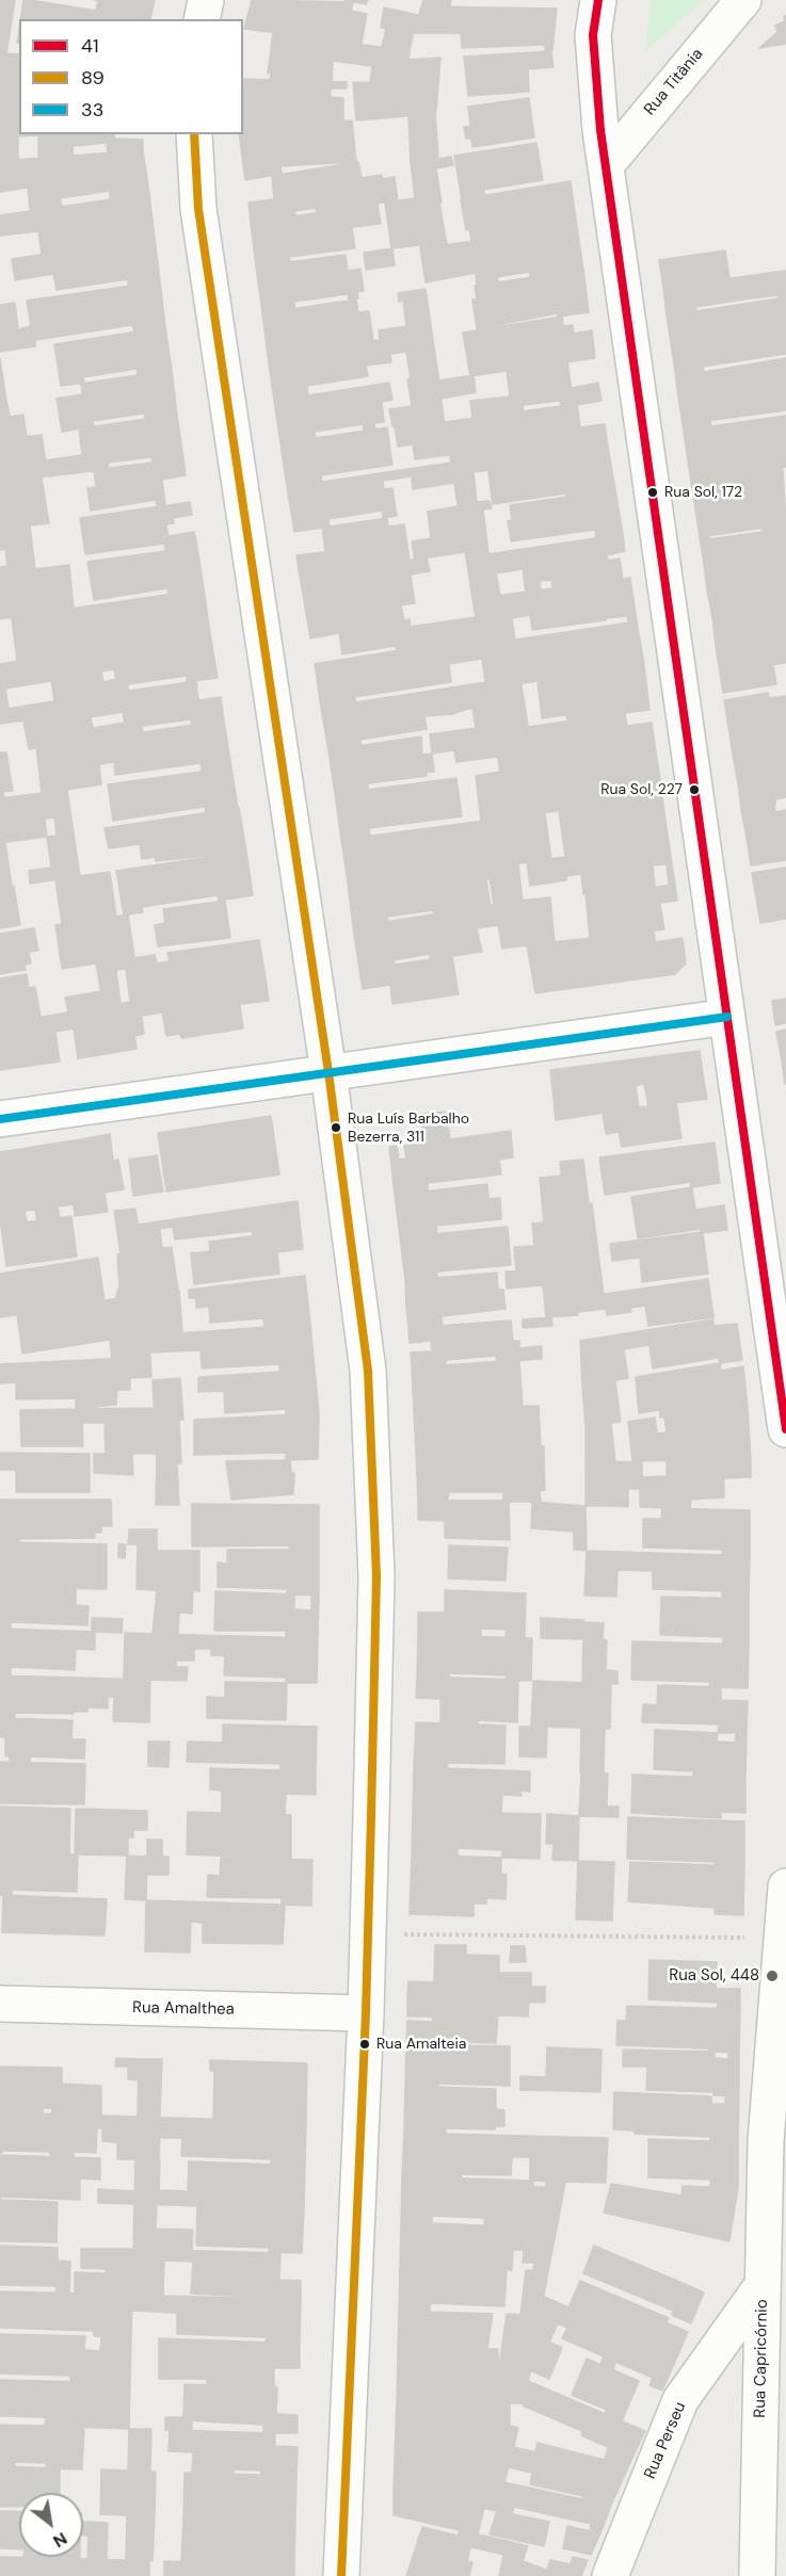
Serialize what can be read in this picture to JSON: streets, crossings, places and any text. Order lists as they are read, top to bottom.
{
  "streets": {
    "street": [
      "Rua Titânia",
      "Rua Amalthea",
      "Rua Capricórnio",
      "Rua Perseu"
    ]
  },
  "crossings": [
    ["Rua Capricórnio", "Rua Perseu"]
  ],
  "places": [
    "Rua Sol, 172",
    "Rua Sol, 227",
    "Rua Luís Barbalho Bezerra, 311",
    "Rua Sol, 448",
    "Rua Amalteia"
  ],
  "lines": ["transit line 41", "transit line 89", "transit line 33"],
  "legend": ["41", "89", "33"],
  "north": "bottom right"
}
